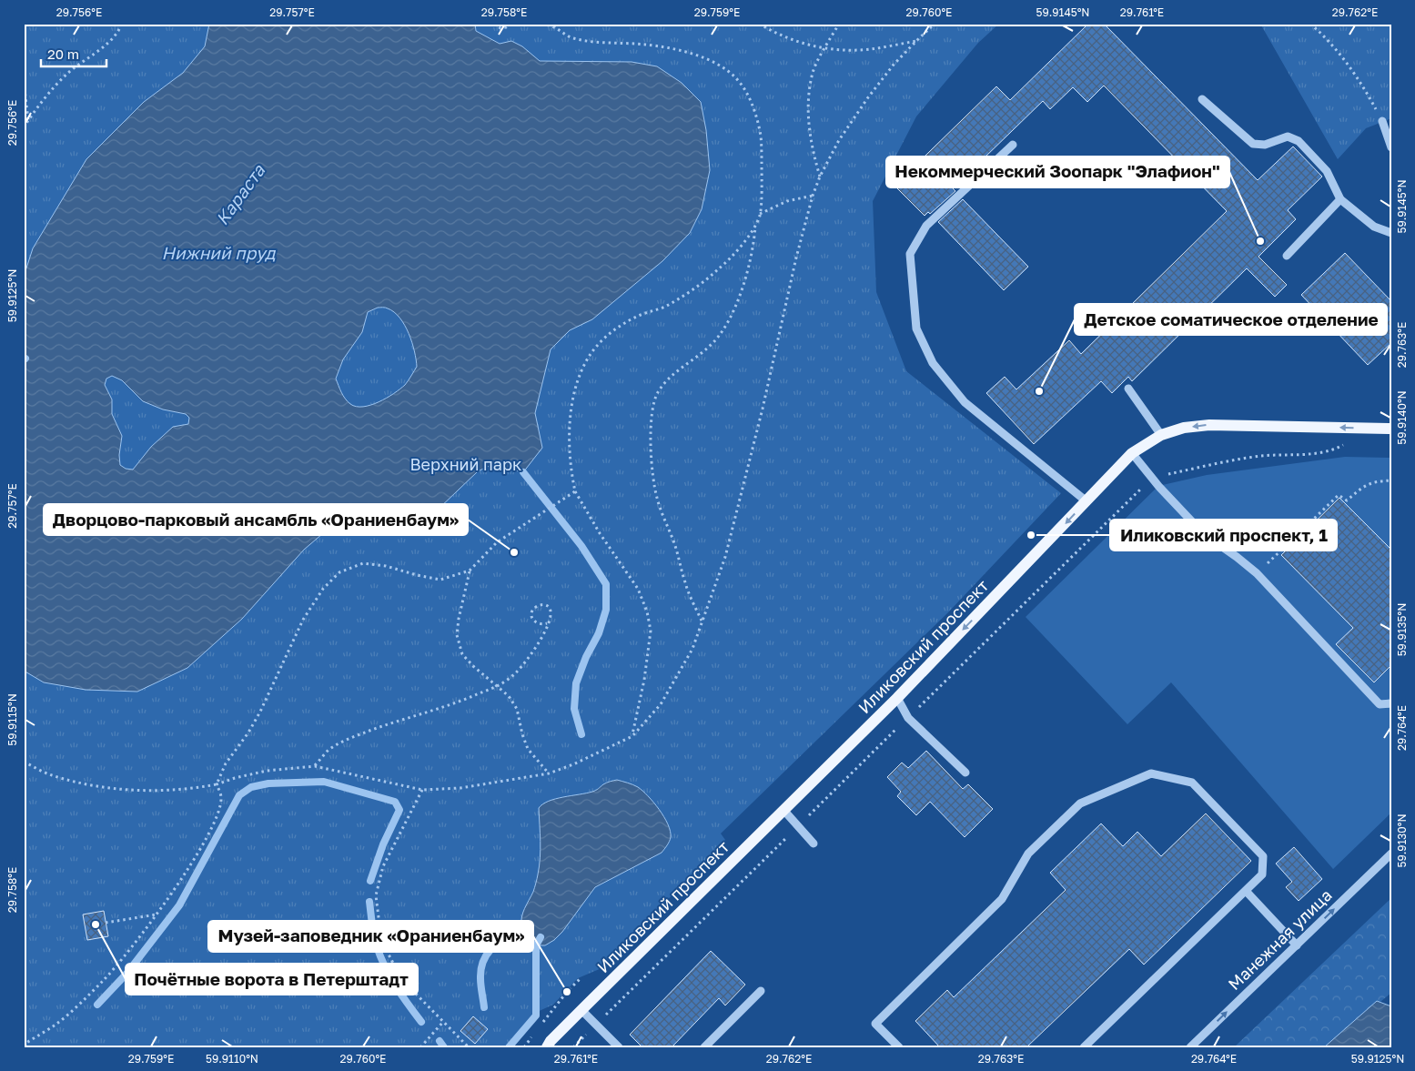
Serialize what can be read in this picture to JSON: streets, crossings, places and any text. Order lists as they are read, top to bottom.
{
  "streets": {
    "main road": ["Иликовский проспект"],
    "street": ["Манежная улица"]
  },
  "one_way": ["Иликовский проспект", "Манежная улица"],
  "water": ["Караста", "Нижний пруд"],
  "parks": ["Верхний парк"],
  "places": [
    "Некоммерческий Зоопарк \"Элафион\"",
    "Детское соматическое отделение",
    "Иликовский проспект, 1",
    "Дворцово-парковый ансамбль «Ораниенбаум»",
    "Почётные ворота в Петерштадт",
    "Музей-заповедник «Ораниенбаум»"
  ],
  "scale_bar": "20 m",
  "coordinates": [
    "29.756°E",
    "29.757°E",
    "29.758°E",
    "29.759°E",
    "29.760°E",
    "59.9145°N",
    "29.761°E",
    "29.762°E",
    "59.9125°N",
    "29.763°E",
    "59.9140°N",
    "59.9135°N",
    "59.9115°N",
    "29.764°E",
    "59.9130°N",
    "59.9110°N"
  ]
}
